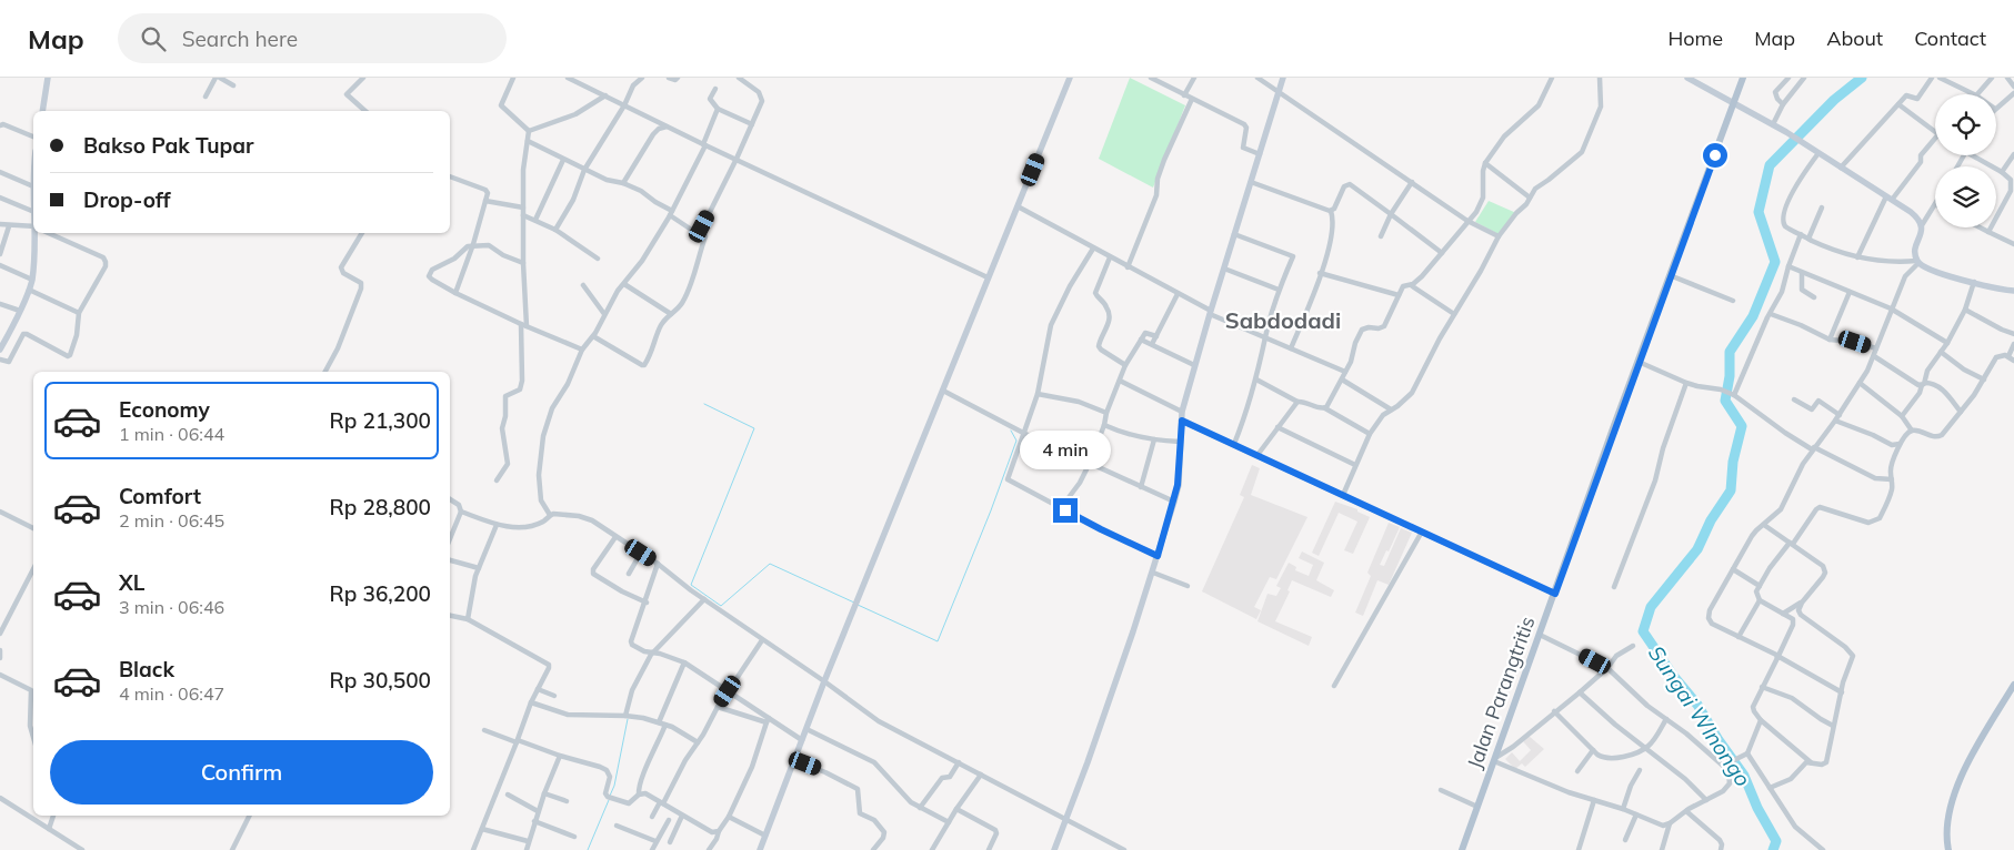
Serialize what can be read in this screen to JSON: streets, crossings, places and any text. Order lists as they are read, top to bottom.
{
  "streets": {
    "main road": ["Jalan Parangtritis"]
  },
  "districts": ["Sabdodadi"],
  "water": ["Sungai WInongo"],
  "page": {
    "header": "Map",
    "search": "Search here",
    "nav": [
      "Home",
      "Map",
      "About",
      "Contact"
    ],
    "banner": ["Bakso Pak Tupar", "Drop-off"],
    "list": [
      {
        "name": "Economy",
        "note": "1 min · 06:44",
        "value": "Rp 21,300"
      },
      {
        "name": "Comfort",
        "note": "2 min · 06:45",
        "value": "Rp 28,800"
      },
      {
        "name": "XL",
        "note": "3 min · 06:46",
        "value": "Rp 36,200"
      },
      {
        "name": "Black",
        "note": "4 min · 06:47",
        "value": "Rp 30,500"
      }
    ],
    "bubble": "4 min",
    "buttons": "Confirm"
  }
}
